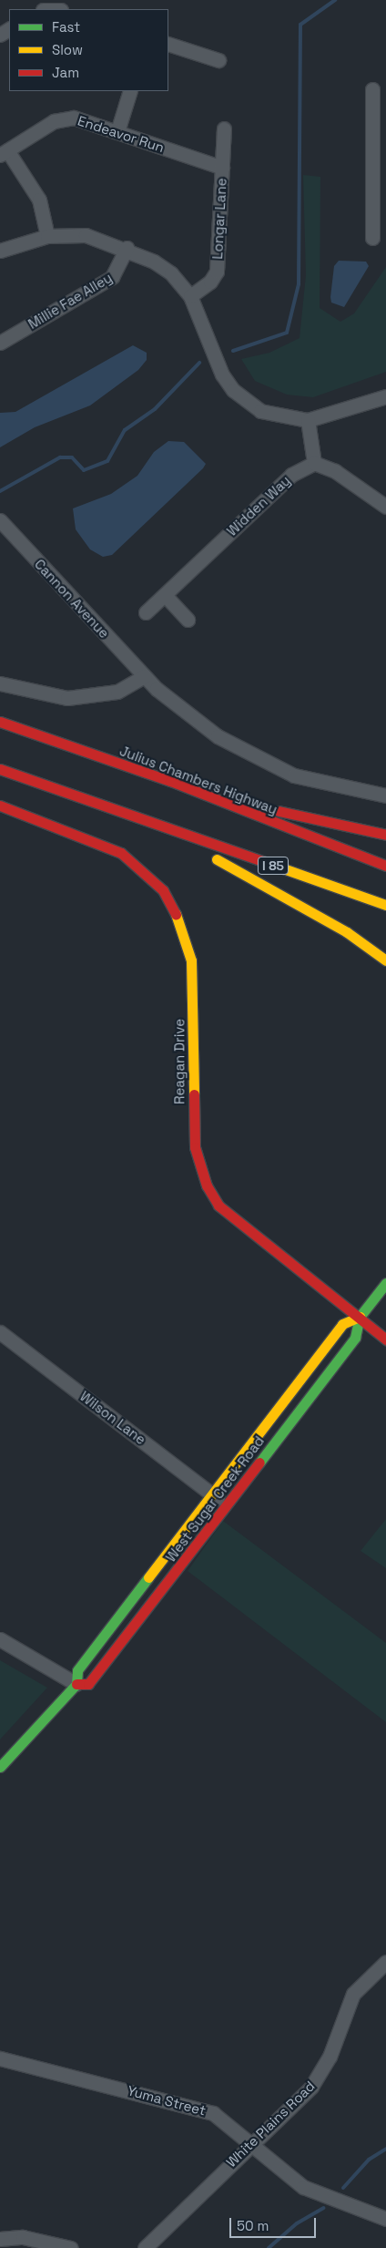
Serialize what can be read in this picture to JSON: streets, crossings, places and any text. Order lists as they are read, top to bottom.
{
  "streets": {
    "main road": [
      "Julius Chambers Highway",
      "I 85",
      "Reagan Drive",
      "West Sugar Creek Road"
    ],
    "street": [
      "Endeavor Run",
      "Longar Lane",
      "Millie Fae Alley",
      "Widden Way",
      "Cannon Avenue",
      "Wilson Lane",
      "Yuma Street",
      "White Plains Road"
    ]
  },
  "crossings": [
    ["Endeavor Run", "Longar Lane"],
    ["Reagan Drive", "West Sugar Creek Road"],
    ["Wilson Lane", "West Sugar Creek Road"],
    ["Yuma Street", "White Plains Road"]
  ],
  "legend": ["Fast", "Slow", "Jam"],
  "scale_bar": "50 m"
}
